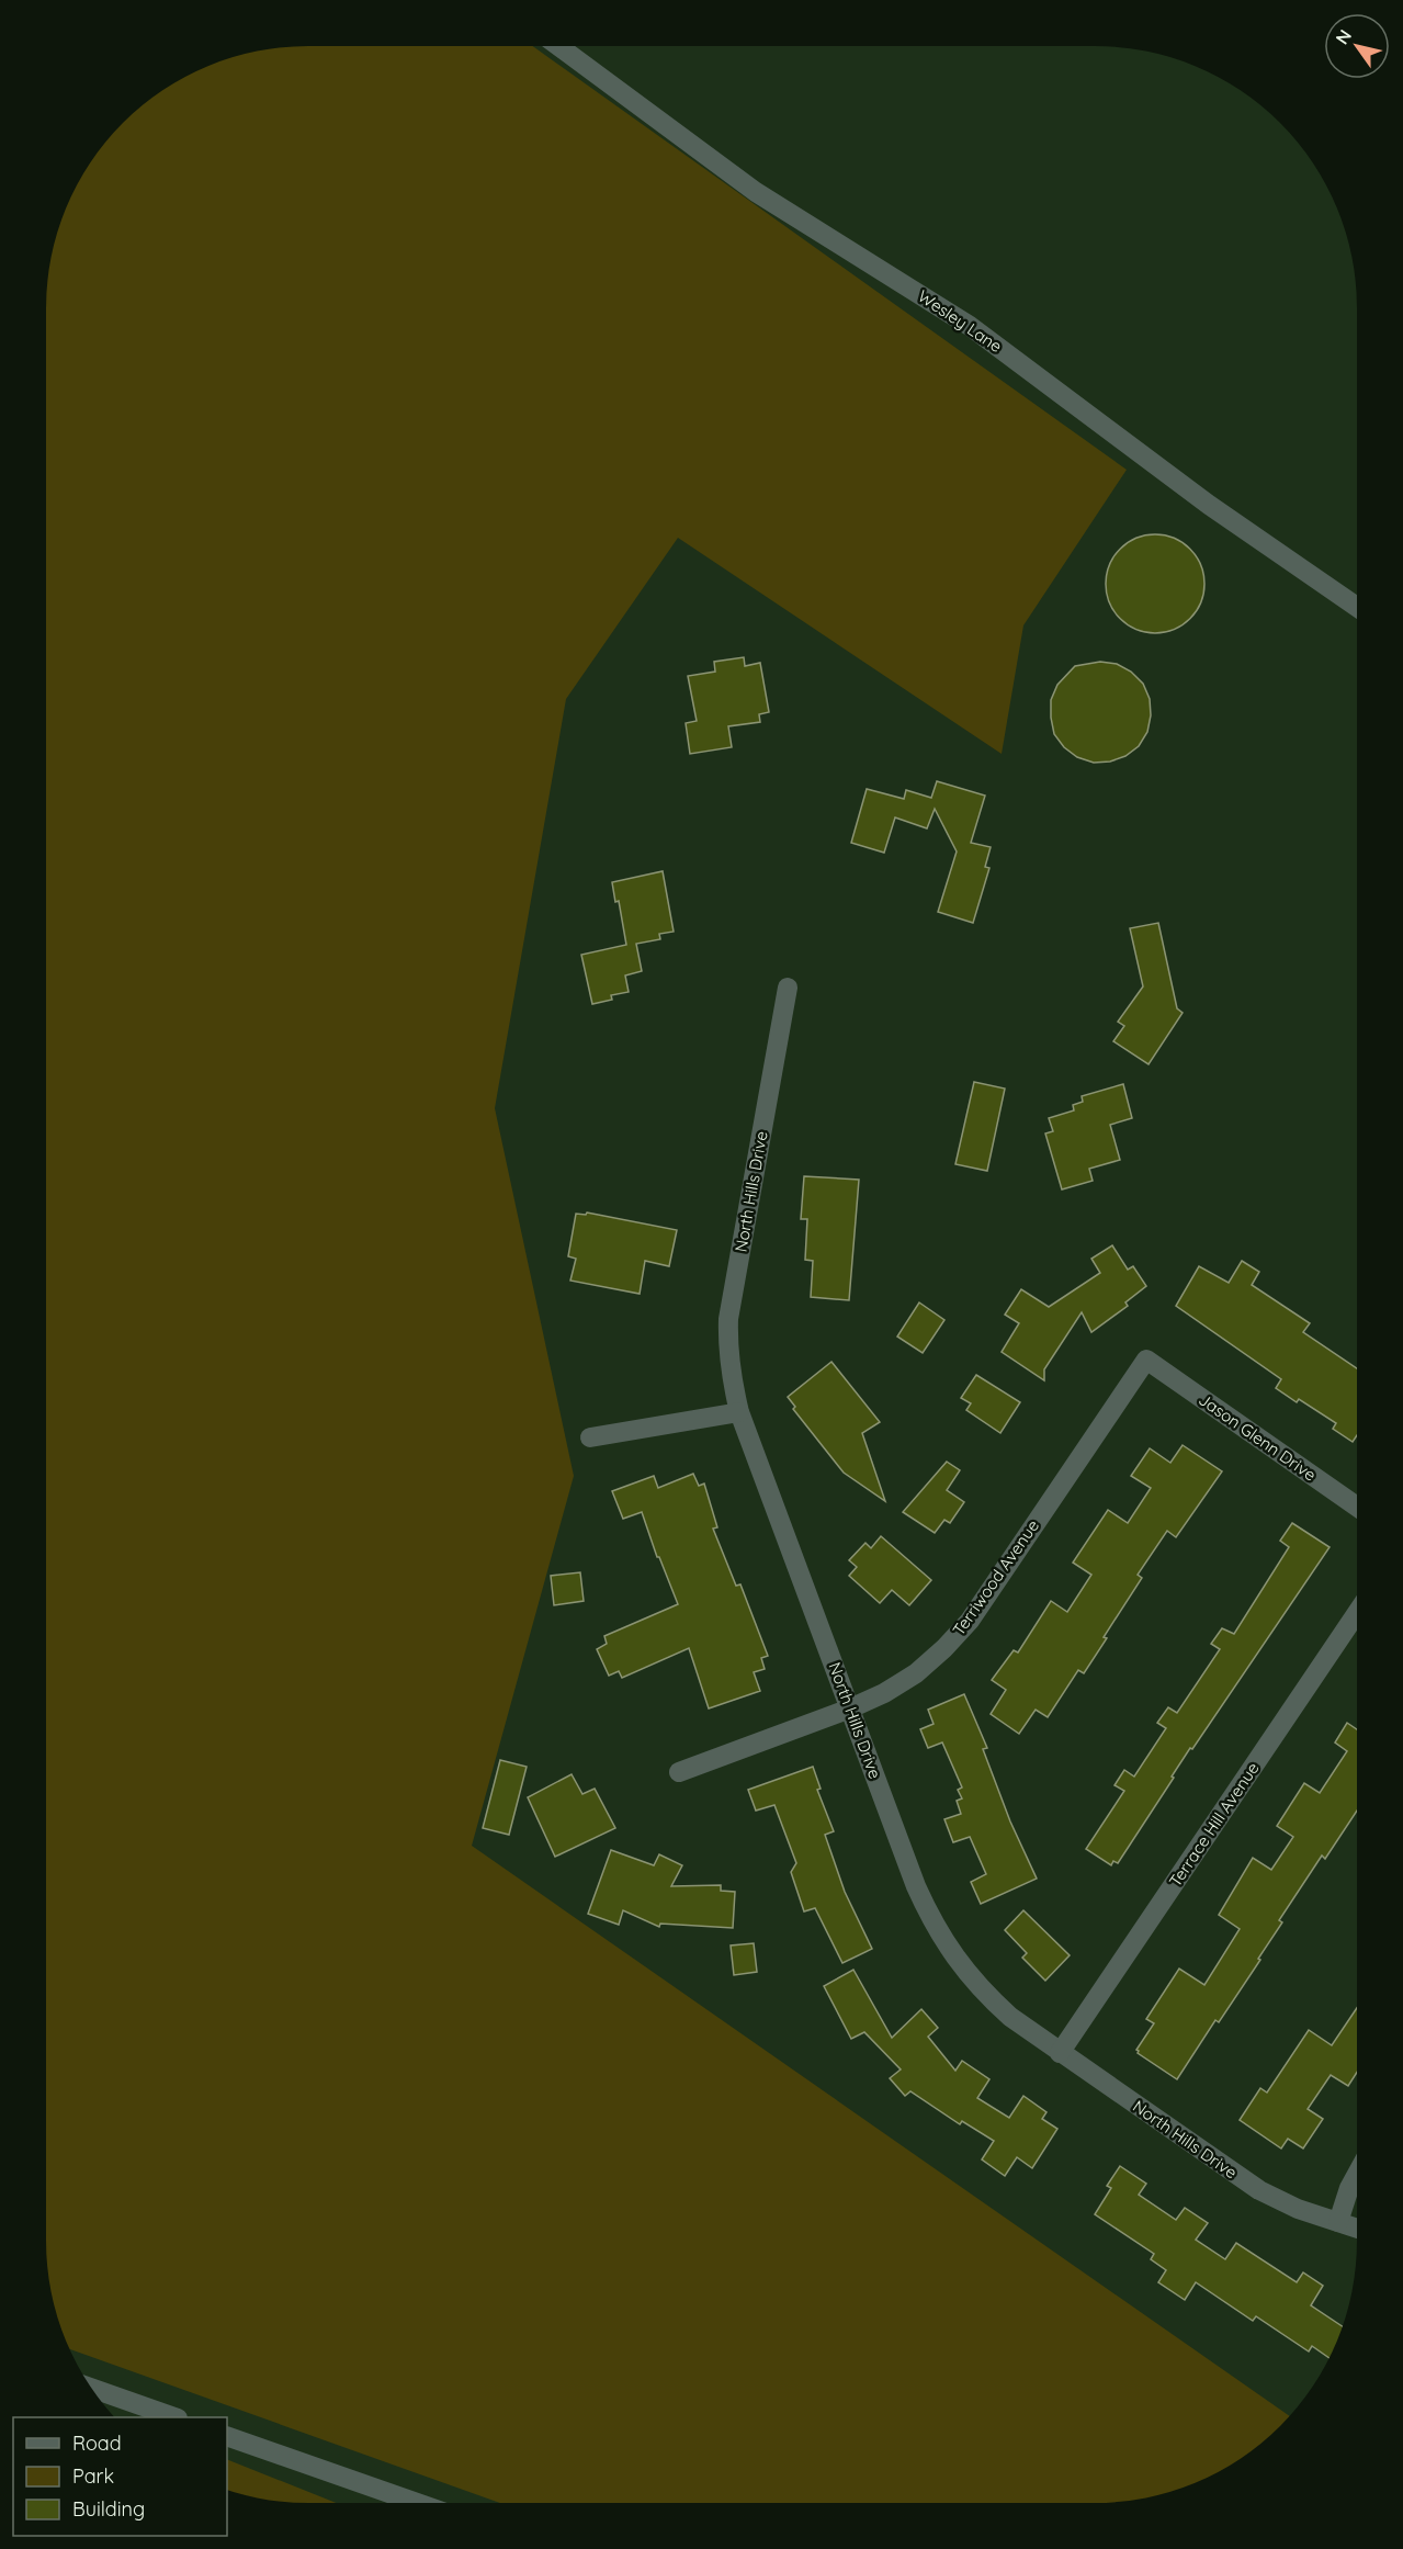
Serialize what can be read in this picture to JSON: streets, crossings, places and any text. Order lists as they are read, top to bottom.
{
  "streets": {
    "street": [
      "Wesley Lane",
      "North Hills Drive",
      "Jason Glenn Drive",
      "Terriwood Avenue",
      "Terrace Hill Avenue"
    ]
  },
  "crossings": [
    ["North Hills Drive", "Terriwood Avenue"],
    ["North Hills Drive", "Terrace Hill Avenue"],
    ["Jason Glenn Drive", "Terriwood Avenue"]
  ],
  "legend": ["Road", "Park", "Building"],
  "north": "top left"
}
